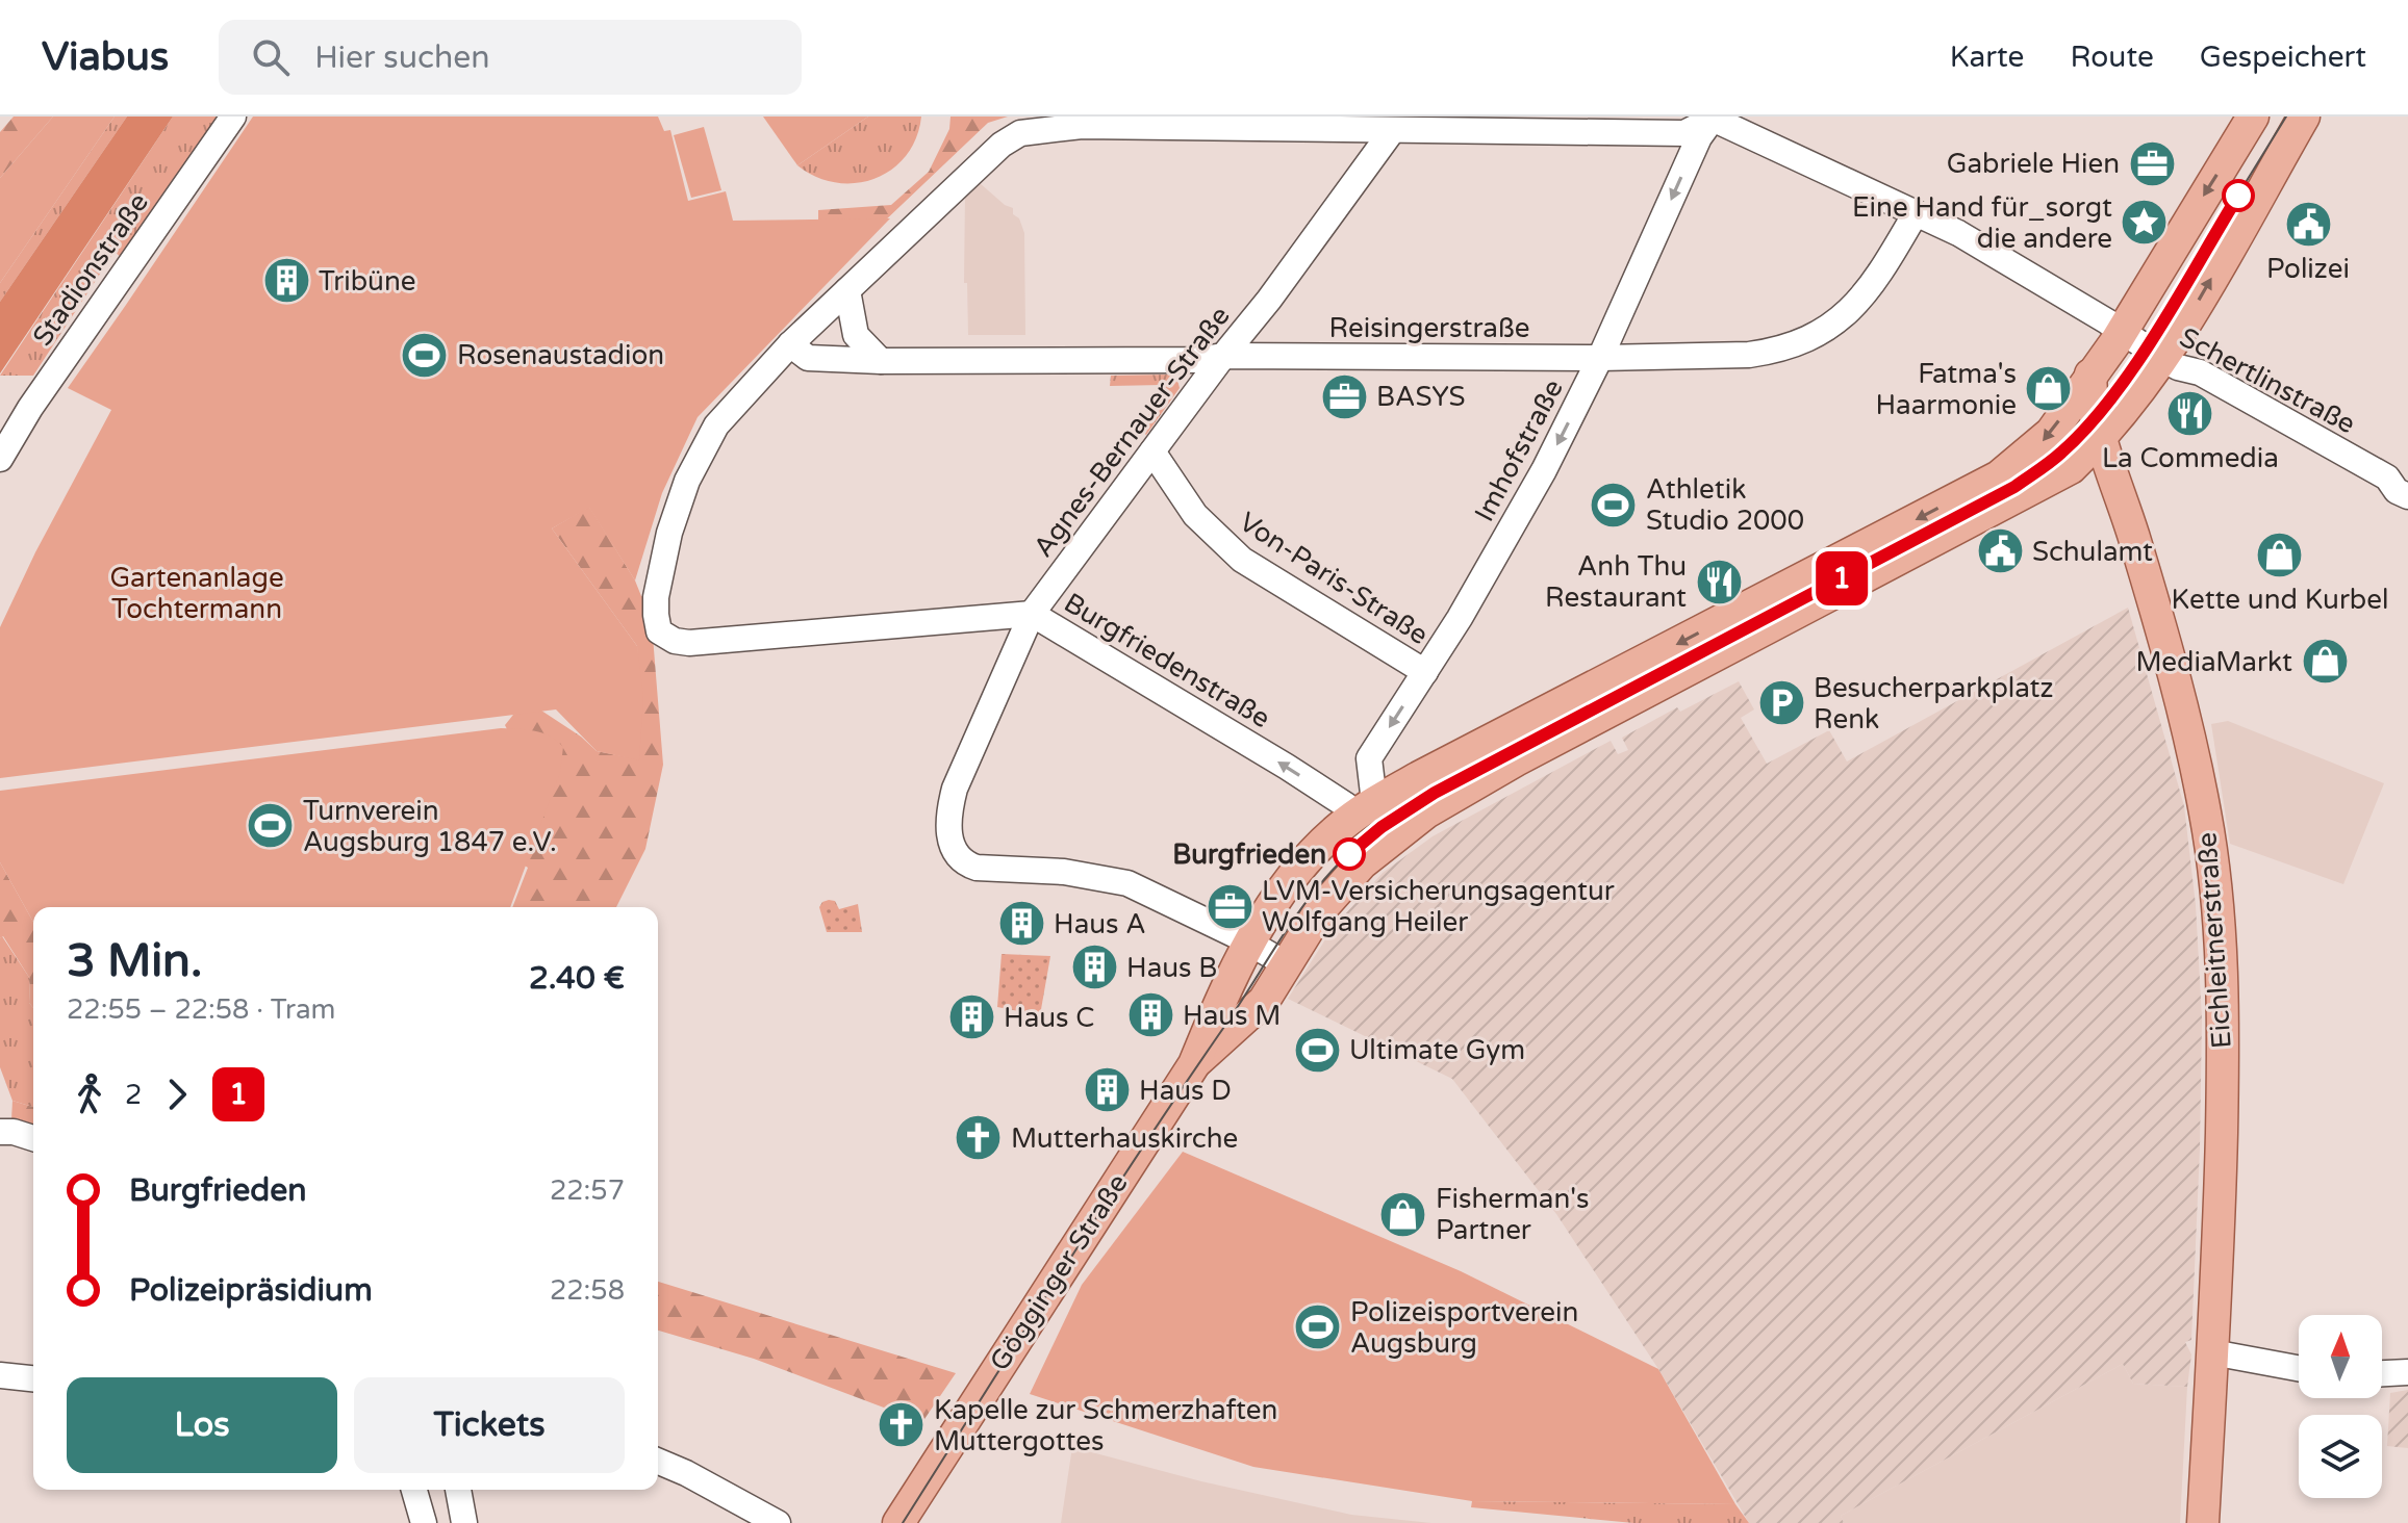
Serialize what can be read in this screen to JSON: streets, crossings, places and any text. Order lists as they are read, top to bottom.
{
  "streets": {
    "main road": ["Eichleitnerstraße", "Gögginger Straße"],
    "street": [
      "Stadionstraße",
      "Reisingerstraße",
      "Schertlinstraße",
      "Agnes-Bernauer-Straße",
      "Imhofstraße",
      "Von-Paris-Straße",
      "Burgfriedenstraße"
    ]
  },
  "crossings": [
    ["Reisingerstraße", "Schertlinstraße"],
    ["Reisingerstraße", "Agnes-Bernauer-Straße"],
    ["Reisingerstraße", "Imhofstraße"],
    ["Reisingerstraße", "Burgfriedenstraße"],
    ["Schertlinstraße", "Imhofstraße"],
    ["Schertlinstraße", "Gögginger Straße"],
    ["Agnes-Bernauer-Straße", "Von-Paris-Straße"],
    ["Agnes-Bernauer-Straße", "Burgfriedenstraße"],
    ["Agnes-Bernauer-Straße", "Gögginger Straße"],
    ["Imhofstraße", "Von-Paris-Straße"],
    ["Imhofstraße", "Burgfriedenstraße"],
    ["Imhofstraße", "Gögginger Straße"],
    ["Burgfriedenstraße", "Gögginger Straße"],
    ["Eichleitnerstraße", "Gögginger Straße"]
  ],
  "one_way": ["Imhofstraße", "Burgfriedenstraße"],
  "parks": ["Gartenanlage Tochtermann"],
  "places": {
    "office": ["Gabriele Hien", "BASYS", "LVM-Versicherungsagentur Wolfgang Heiler"],
    "place": ["Eine Hand für_sorgt die andere"],
    "public building": ["Polizei", "Schulamt"],
    "building": [
      "Tribüne",
      "Haus A",
      "Haus B",
      "Haus M",
      "Haus C",
      "Haus D"
    ],
    "sports": [
      "Rosenaustadion",
      "Athletik Studio 2000",
      "Turnverein Augsburg 1847 e.V.",
      "Ultimate Gym",
      "Polizeisportverein Augsburg"
    ],
    "shop": [
      "Fatma's Haarmonie",
      "Kette und Kurbel",
      "MediaMarkt",
      "Fisherman's Partner"
    ],
    "restaurant": ["La Commedia", "Anh Thu Restaurant"],
    "parking": ["Besucherparkplatz Renk"],
    "other": ["Burgfrieden"],
    "church": ["Mutterhauskirche", "Kapelle zur Schmerzhaften Muttergottes"]
  },
  "lines": ["tram line 1"],
  "north": "top",
  "page": {
    "header": "Viabus",
    "search": "Hier suchen",
    "nav": ["Karte", "Route", "Gespeichert"],
    "on_map": "1",
    "heading": ["3 Min.", "22:55 – 22:58 · Tram", "2.40 €"],
    "legs": ["2", "1"],
    "list": [
      {
        "name": "Burgfrieden",
        "value": "22:57"
      },
      {
        "name": "Polizeipräsidium",
        "value": "22:58"
      }
    ],
    "buttons": ["Los", "Tickets"]
  }
}
